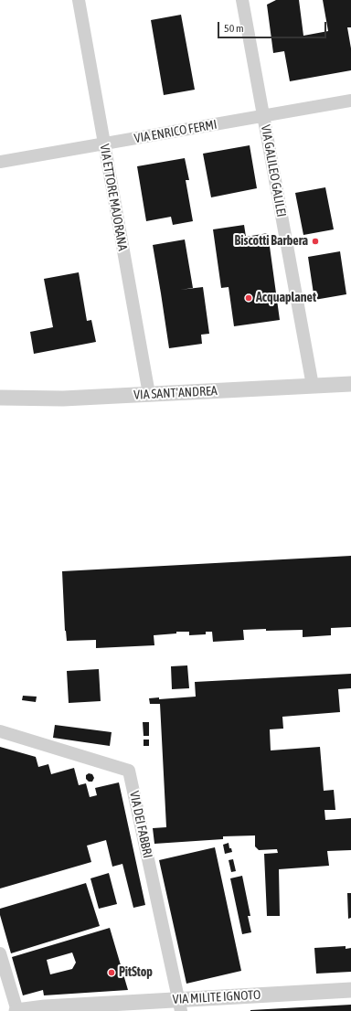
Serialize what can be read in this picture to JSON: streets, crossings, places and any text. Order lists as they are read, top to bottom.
{
  "streets": {
    "street": [
      "VIA ENRICO FERMI",
      "VIA GALILEO GALILEI",
      "VIA ETTORE MAJORANA",
      "VIA SANT'ANDREA",
      "VIA DEI FABBRI",
      "VIA MILITE IGNOTO"
    ]
  },
  "crossings": [
    ["VIA ENRICO FERMI", "VIA GALILEO GALILEI"],
    ["VIA ENRICO FERMI", "VIA ETTORE MAJORANA"],
    ["VIA GALILEO GALILEI", "VIA SANT'ANDREA"],
    ["VIA ETTORE MAJORANA", "VIA SANT'ANDREA"],
    ["VIA DEI FABBRI", "VIA MILITE IGNOTO"]
  ],
  "places": ["Biscotti Barbera", "Acquaplanet", "PitStop"],
  "scale_bar": "50 m"
}
